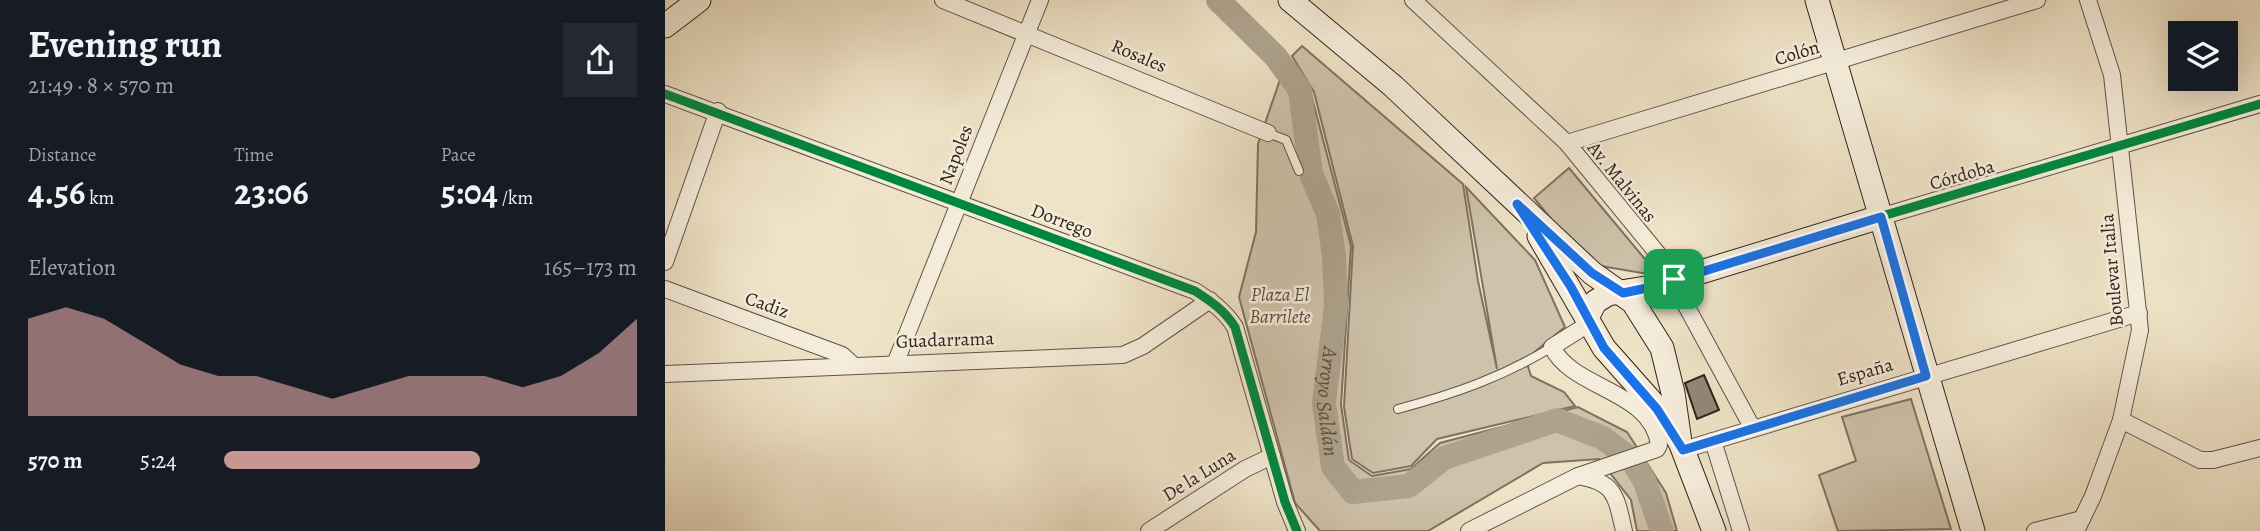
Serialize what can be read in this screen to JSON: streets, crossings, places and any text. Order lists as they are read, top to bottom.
{
  "streets": {
    "main road": ["Córdoba"],
    "street": [
      "Colón",
      "Rosales",
      "Napoles",
      "Av. Malvinas",
      "Dorrego",
      "Boulevar Italia",
      "Cadiz",
      "Guadarrama",
      "España",
      "De la Luna"
    ]
  },
  "crossings": [
    ["Colón", "Av. Malvinas"],
    ["Rosales", "Napoles"],
    ["Napoles", "Dorrego"],
    ["Napoles", "Guadarrama"],
    ["Córdoba", "Av. Malvinas"],
    ["Córdoba", "Boulevar Italia"],
    ["Av. Malvinas", "España"],
    ["Dorrego", "Guadarrama"],
    ["Dorrego", "De la Luna"],
    ["Boulevar Italia", "España"],
    ["Cadiz", "Guadarrama"]
  ],
  "water": ["Arroyo Saldán"],
  "parks": ["Plaza El Barrilete"],
  "page": {
    "heading": ["Evening run", "21:49 · 8 × 570 m"],
    "stats": [
      ["Distance", "4.56 km"],
      ["Time", "23:06"],
      ["Pace", "5:04 /km"]
    ],
    "chart": ["Elevation", "165–173 m"],
    "list": [
      {
        "name": "570 m",
        "note": "5:24"
      }
    ]
  }
}
